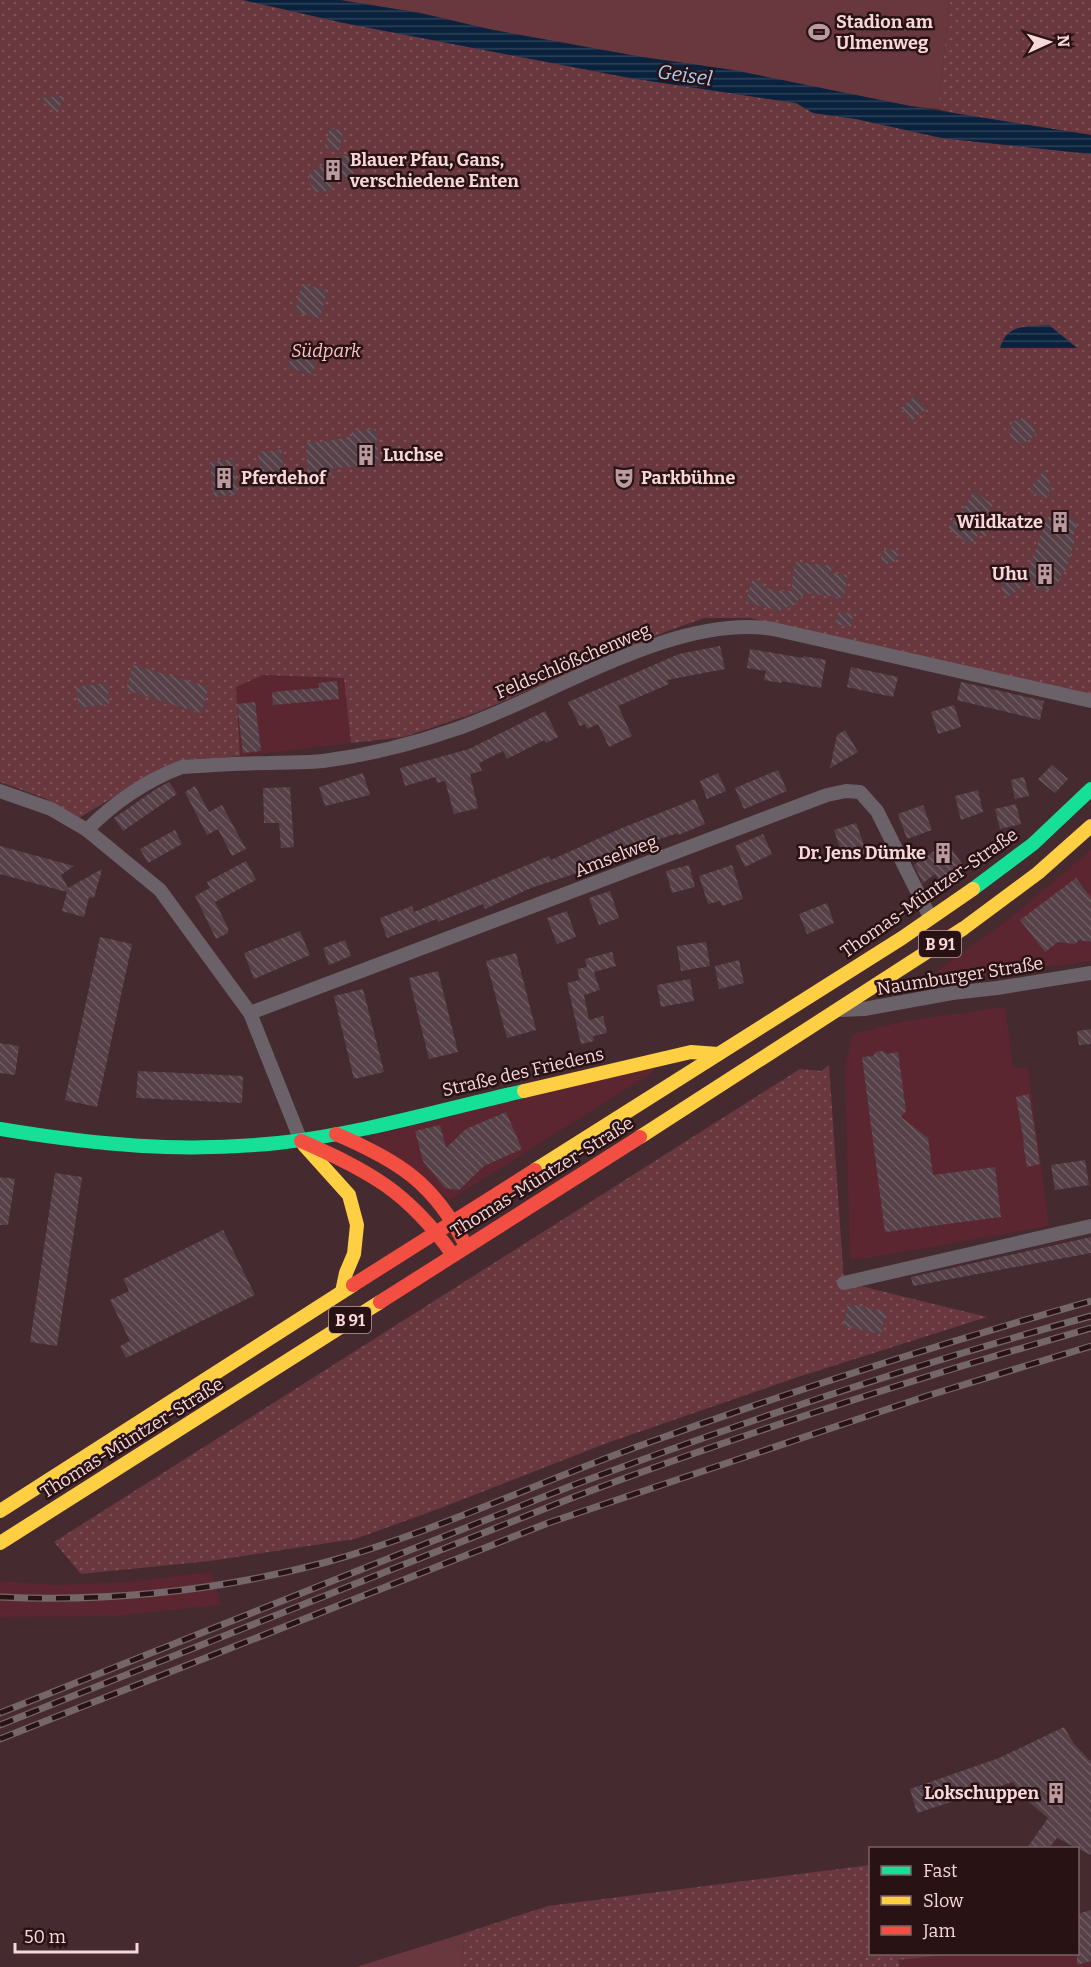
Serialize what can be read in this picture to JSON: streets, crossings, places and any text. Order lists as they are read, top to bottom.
{
  "streets": {
    "main road": ["Thomas-Müntzer-Straße", "B 91", "Straße des Friedens"],
    "street": ["Feldschlößchenweg", "Amselweg", "Naumburger Straße"]
  },
  "crossings": [
    ["Amselweg", "Thomas-Müntzer-Straße"],
    ["Thomas-Müntzer-Straße", "Naumburger Straße"],
    ["Thomas-Müntzer-Straße", "Straße des Friedens"]
  ],
  "water": ["Geisel"],
  "parks": ["Südpark"],
  "places": {
    "sports": ["Stadion am Ulmenweg"],
    "building": [
      "Blauer Pfau, Gans, verschiedene Enten",
      "Luchse",
      "Pferdehof",
      "Wildkatze",
      "Uhu",
      "Dr. Jens Dümke",
      "Lokschuppen"
    ],
    "theatre": ["Parkbühne"]
  },
  "legend": ["Fast", "Slow", "Jam"],
  "scale_bar": "50 m",
  "north": "right"
}
